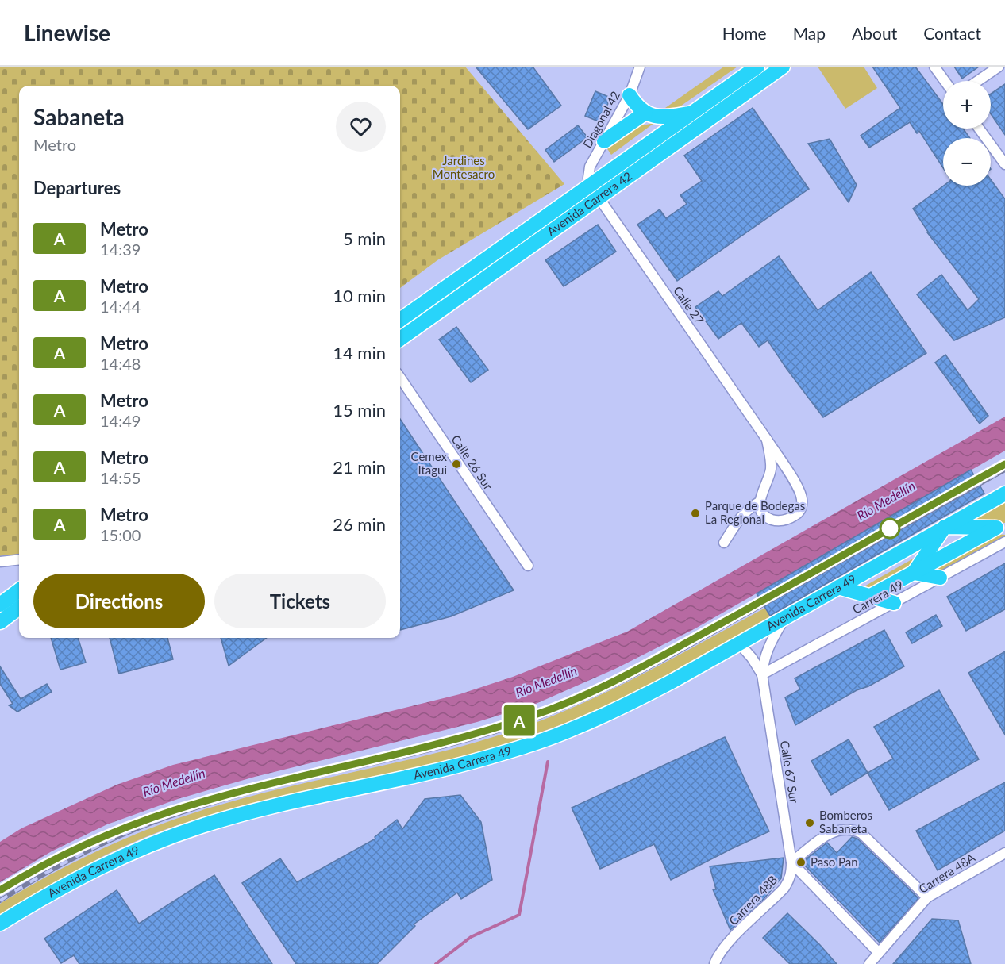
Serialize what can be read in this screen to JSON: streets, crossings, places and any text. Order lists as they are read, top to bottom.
{
  "streets": {
    "highway": ["Avenida Carrera 42", "Avenida Carrera 49"],
    "street": [
      "Diagonal 42",
      "Calle 27",
      "Calle 26 Sur",
      "Carrera 49",
      "Calle 67 Sur",
      "Carrera 48A",
      "Carrera 48B"
    ]
  },
  "crossings": [
    ["Diagonal 42", "Avenida Carrera 42"],
    ["Diagonal 42", "Calle 27"],
    ["Avenida Carrera 42", "Calle 27"],
    ["Carrera 49", "Calle 67 Sur"],
    ["Avenida Carrera 49", "Calle 67 Sur"],
    ["Calle 67 Sur", "Carrera 48B"]
  ],
  "water": ["Río Medellín"],
  "parks": ["Jardines Montesacro"],
  "places": [
    "Cemex Itagui",
    "Parque de Bodegas La Regional",
    "Bomberos Sabaneta",
    "Paso Pan"
  ],
  "lines": ["metro line A"],
  "page": {
    "header": "Linewise",
    "nav": [
      "Home",
      "Map",
      "About",
      "Contact"
    ],
    "on_map": "A",
    "map_buttons": ["+", "−"],
    "heading": [
      ["Sabaneta", "Metro"],
      "Departures"
    ],
    "list": [
      {
        "mark": "A",
        "name": "Metro",
        "note": "14:39",
        "value": "5 min"
      },
      {
        "mark": "A",
        "name": "Metro",
        "note": "14:44",
        "value": "10 min"
      },
      {
        "mark": "A",
        "name": "Metro",
        "note": "14:48",
        "value": "14 min"
      },
      {
        "mark": "A",
        "name": "Metro",
        "note": "14:49",
        "value": "15 min"
      },
      {
        "mark": "A",
        "name": "Metro",
        "note": "14:55",
        "value": "21 min"
      },
      {
        "mark": "A",
        "name": "Metro",
        "note": "15:00",
        "value": "26 min"
      }
    ],
    "buttons": ["Directions", "Tickets"]
  }
}
